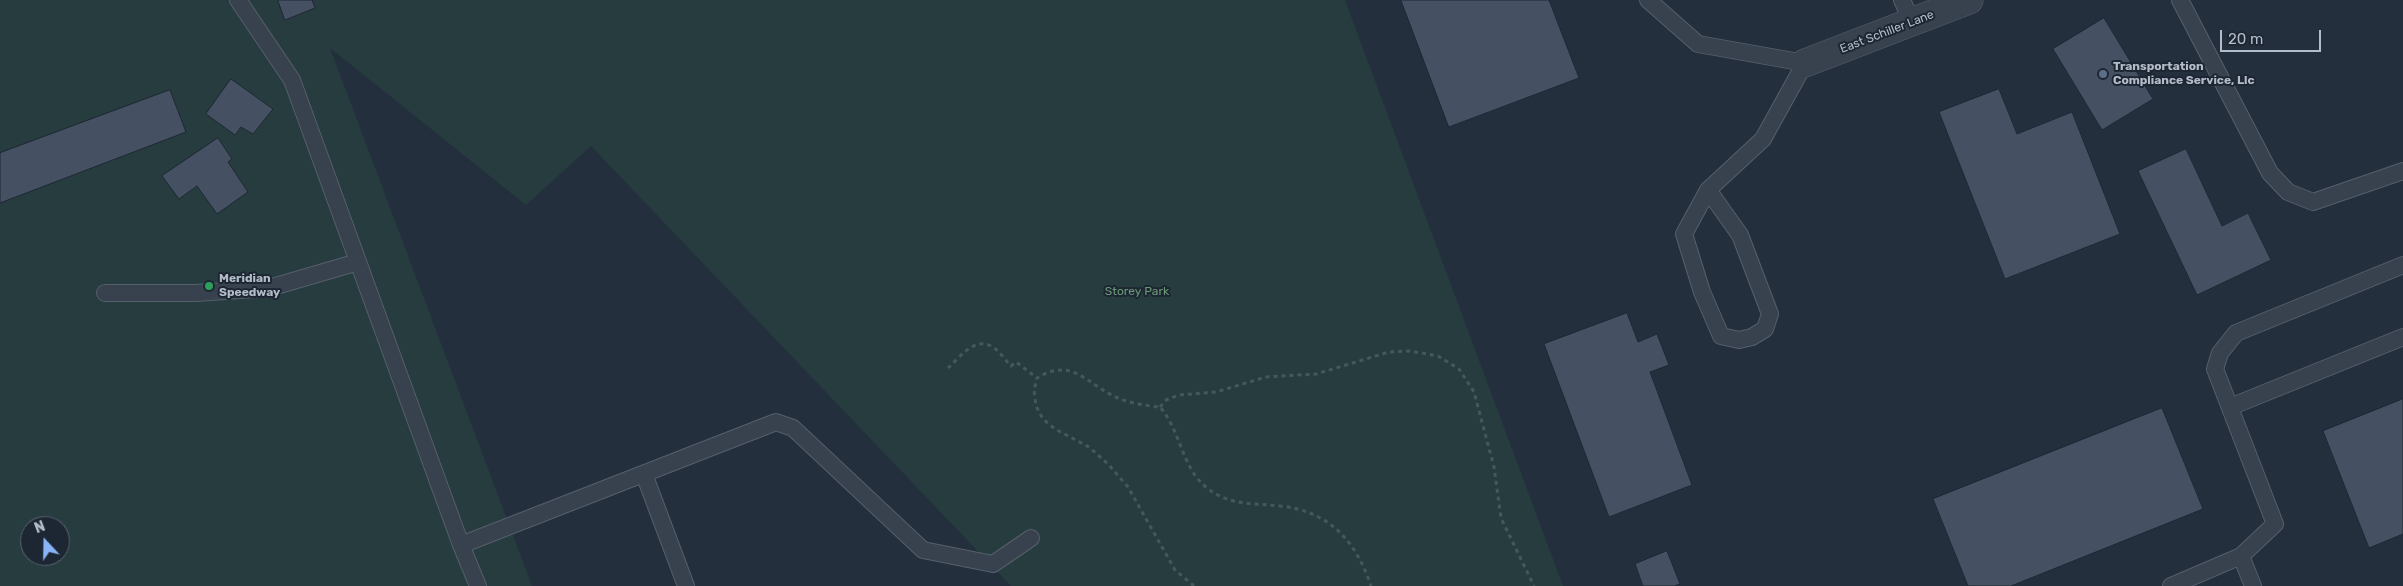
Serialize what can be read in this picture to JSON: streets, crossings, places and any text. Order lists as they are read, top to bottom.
{
  "streets": {
    "street": ["East Schiller Lane"]
  },
  "parks": ["Storey Park"],
  "places": ["Transportation Compliance Service, Llc", "Meridian Speedway"],
  "scale_bar": "20 m",
  "north": "top"
}
